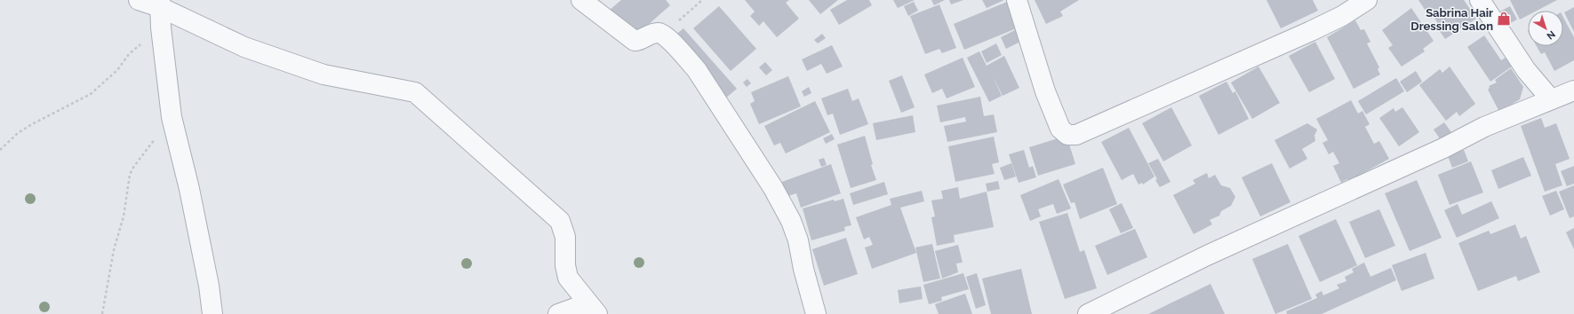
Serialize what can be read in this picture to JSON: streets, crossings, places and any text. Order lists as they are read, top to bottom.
{
  "places": {
    "shop": ["Sabrina Hair Dressing Salon"]
  },
  "north": "bottom right"
}
